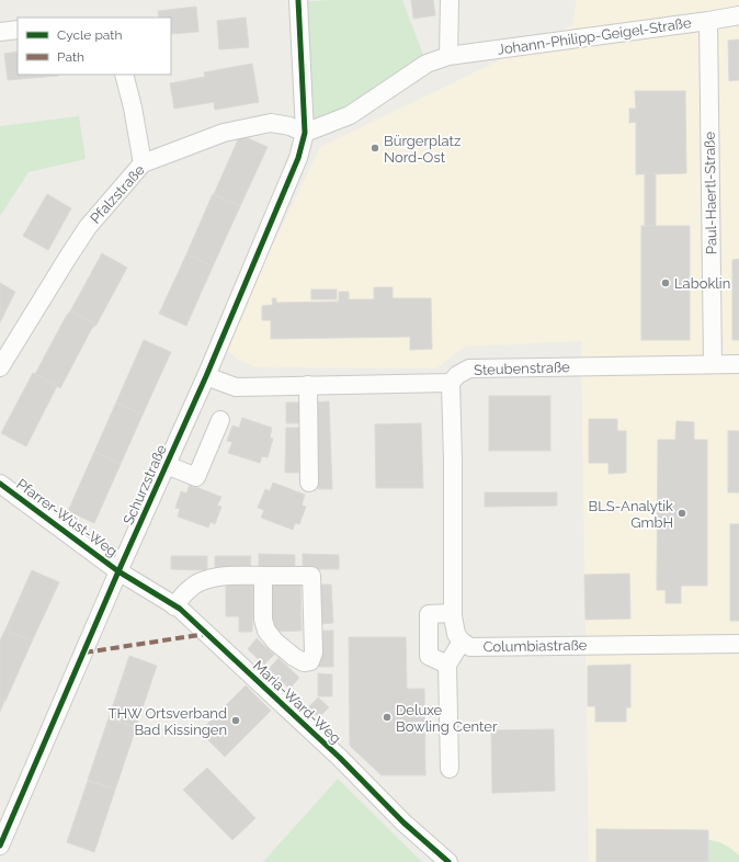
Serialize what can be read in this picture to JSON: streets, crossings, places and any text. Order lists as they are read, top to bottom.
{
  "streets": {
    "street": [
      "Johann-Philipp-Geigel-Straße",
      "Paul-Haertl-Straße",
      "Pfalzstraße",
      "Steubenstraße",
      "Schurzstraße",
      "Pfarrer-Wüst-Weg",
      "Columbiastraße",
      "Maria-Ward-Weg"
    ]
  },
  "crossings": [
    ["Johann-Philipp-Geigel-Straße", "Paul-Haertl-Straße"],
    ["Johann-Philipp-Geigel-Straße", "Pfalzstraße"],
    ["Johann-Philipp-Geigel-Straße", "Schurzstraße"],
    ["Paul-Haertl-Straße", "Steubenstraße"],
    ["Pfalzstraße", "Schurzstraße"],
    ["Schurzstraße", "Pfarrer-Wüst-Weg"],
    ["Schurzstraße", "Maria-Ward-Weg"],
    ["Pfarrer-Wüst-Weg", "Maria-Ward-Weg"]
  ],
  "places": [
    "Bürgerplatz Nord-Ost",
    "Laboklin",
    "BLS-Analytik GmbH",
    "Deluxe Bowling Center",
    "THW Ortsverband Bad Kissingen"
  ],
  "legend": ["Cycle path", "Path"]
}
